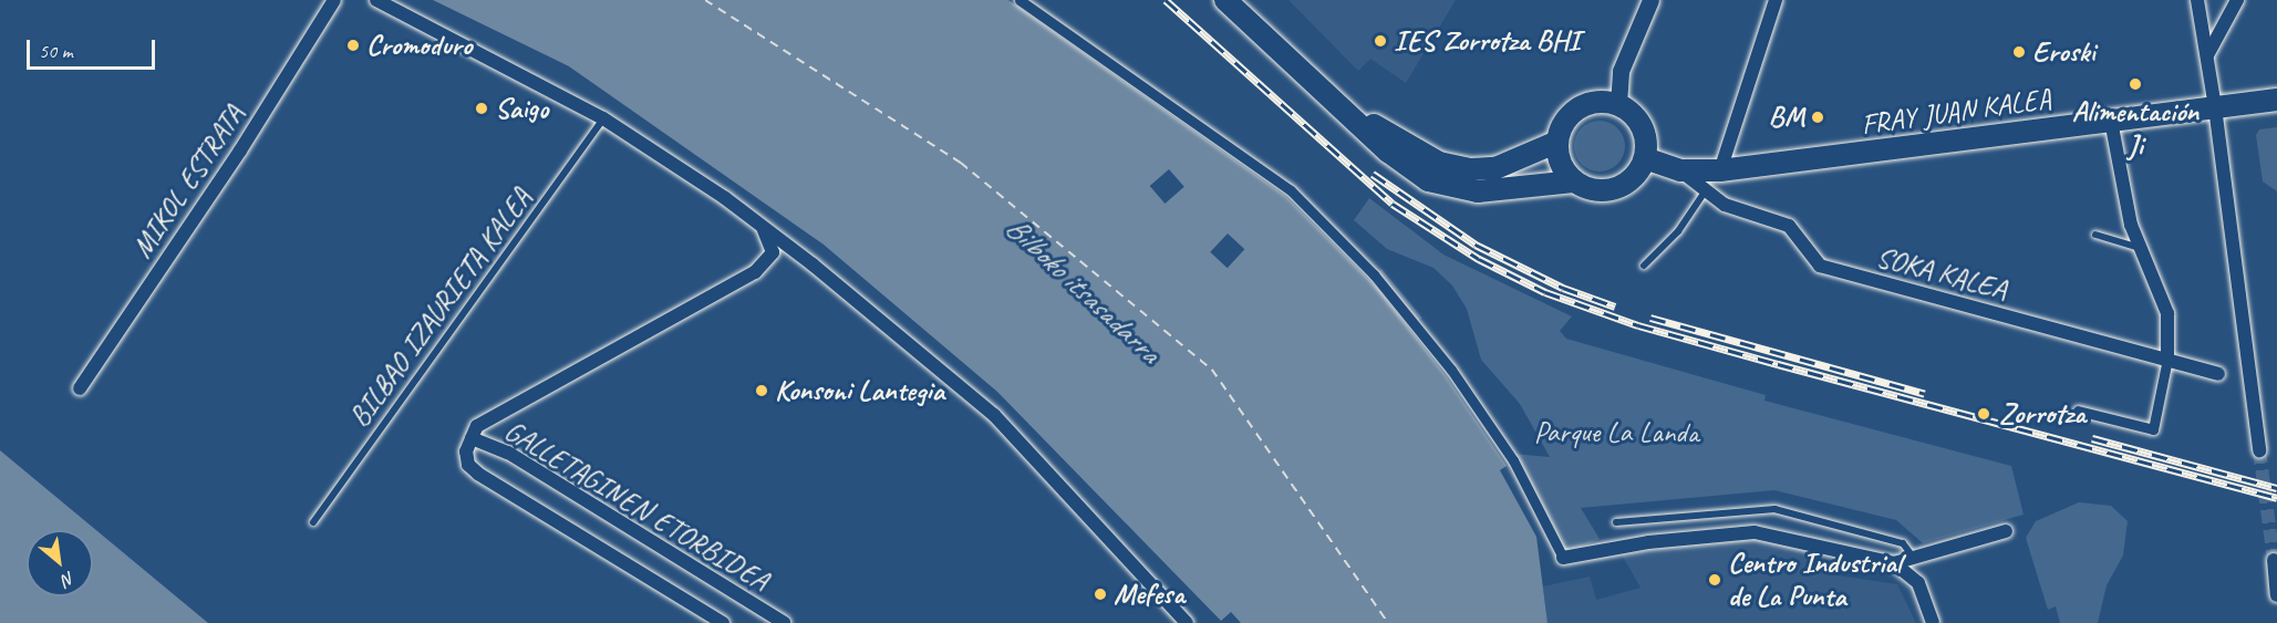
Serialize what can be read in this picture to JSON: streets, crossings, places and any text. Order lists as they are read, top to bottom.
{
  "streets": {
    "main road": ["FRAY JUAN KALEA"],
    "street": ["MIKOL ESTRATA", "SOKA KALEA", "GALLETAGINEN ETORBIDEA"],
    "lane": ["BILBAO IZAURIETA KALEA"]
  },
  "crossings": [
    ["FRAY JUAN KALEA", "SOKA KALEA"]
  ],
  "water": ["Bilboko itsasadarra"],
  "parks": ["Parque La Landa"],
  "places": [
    "IES Zorrotza BHI",
    "Cromoduro",
    "Eroski",
    "Alimentación Ji",
    "Saigo",
    "BM",
    "Konsoni Lantegia",
    "Zorrotza",
    "Centro Industrial de La Punta",
    "Mefesa"
  ],
  "scale_bar": "50 m",
  "north": "bottom right"
}
